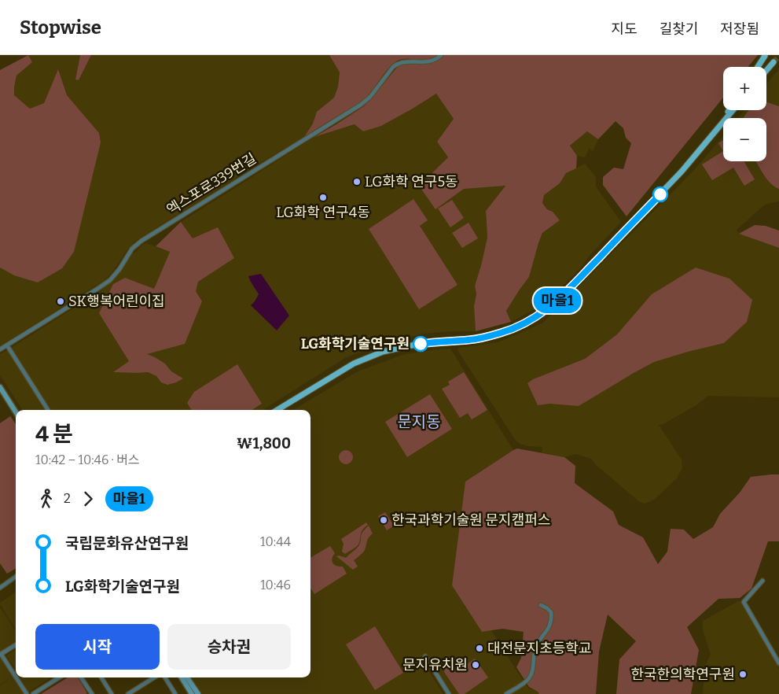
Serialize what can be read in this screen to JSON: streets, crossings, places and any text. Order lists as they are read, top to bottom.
{
  "streets": {
    "street": ["엑스포로339번길"]
  },
  "districts": ["문지동"],
  "places": [
    "LG화학 연구5동",
    "LG화학 연구4동",
    "SK행복어린이집",
    "LG화학기술연구원",
    "한국과학기술원 문지캠퍼스",
    "대전문지초등학교",
    "문지유치원",
    "한국한의학연구원"
  ],
  "lines": ["bus line 마을1"],
  "page": {
    "header": "Stopwise",
    "nav": ["지도", "길찾기", "저장됨"],
    "on_map": "마을1",
    "map_buttons": ["+", "−"],
    "heading": ["4 분", "10:42 – 10:46 · 버스", "₩1,800"],
    "legs": ["2", "마을1"],
    "list": [
      {
        "name": "국립문화유산연구원",
        "value": "10:44"
      },
      {
        "name": "LG화학기술연구원",
        "value": "10:46"
      }
    ],
    "buttons": ["시작", "승차권"]
  }
}
